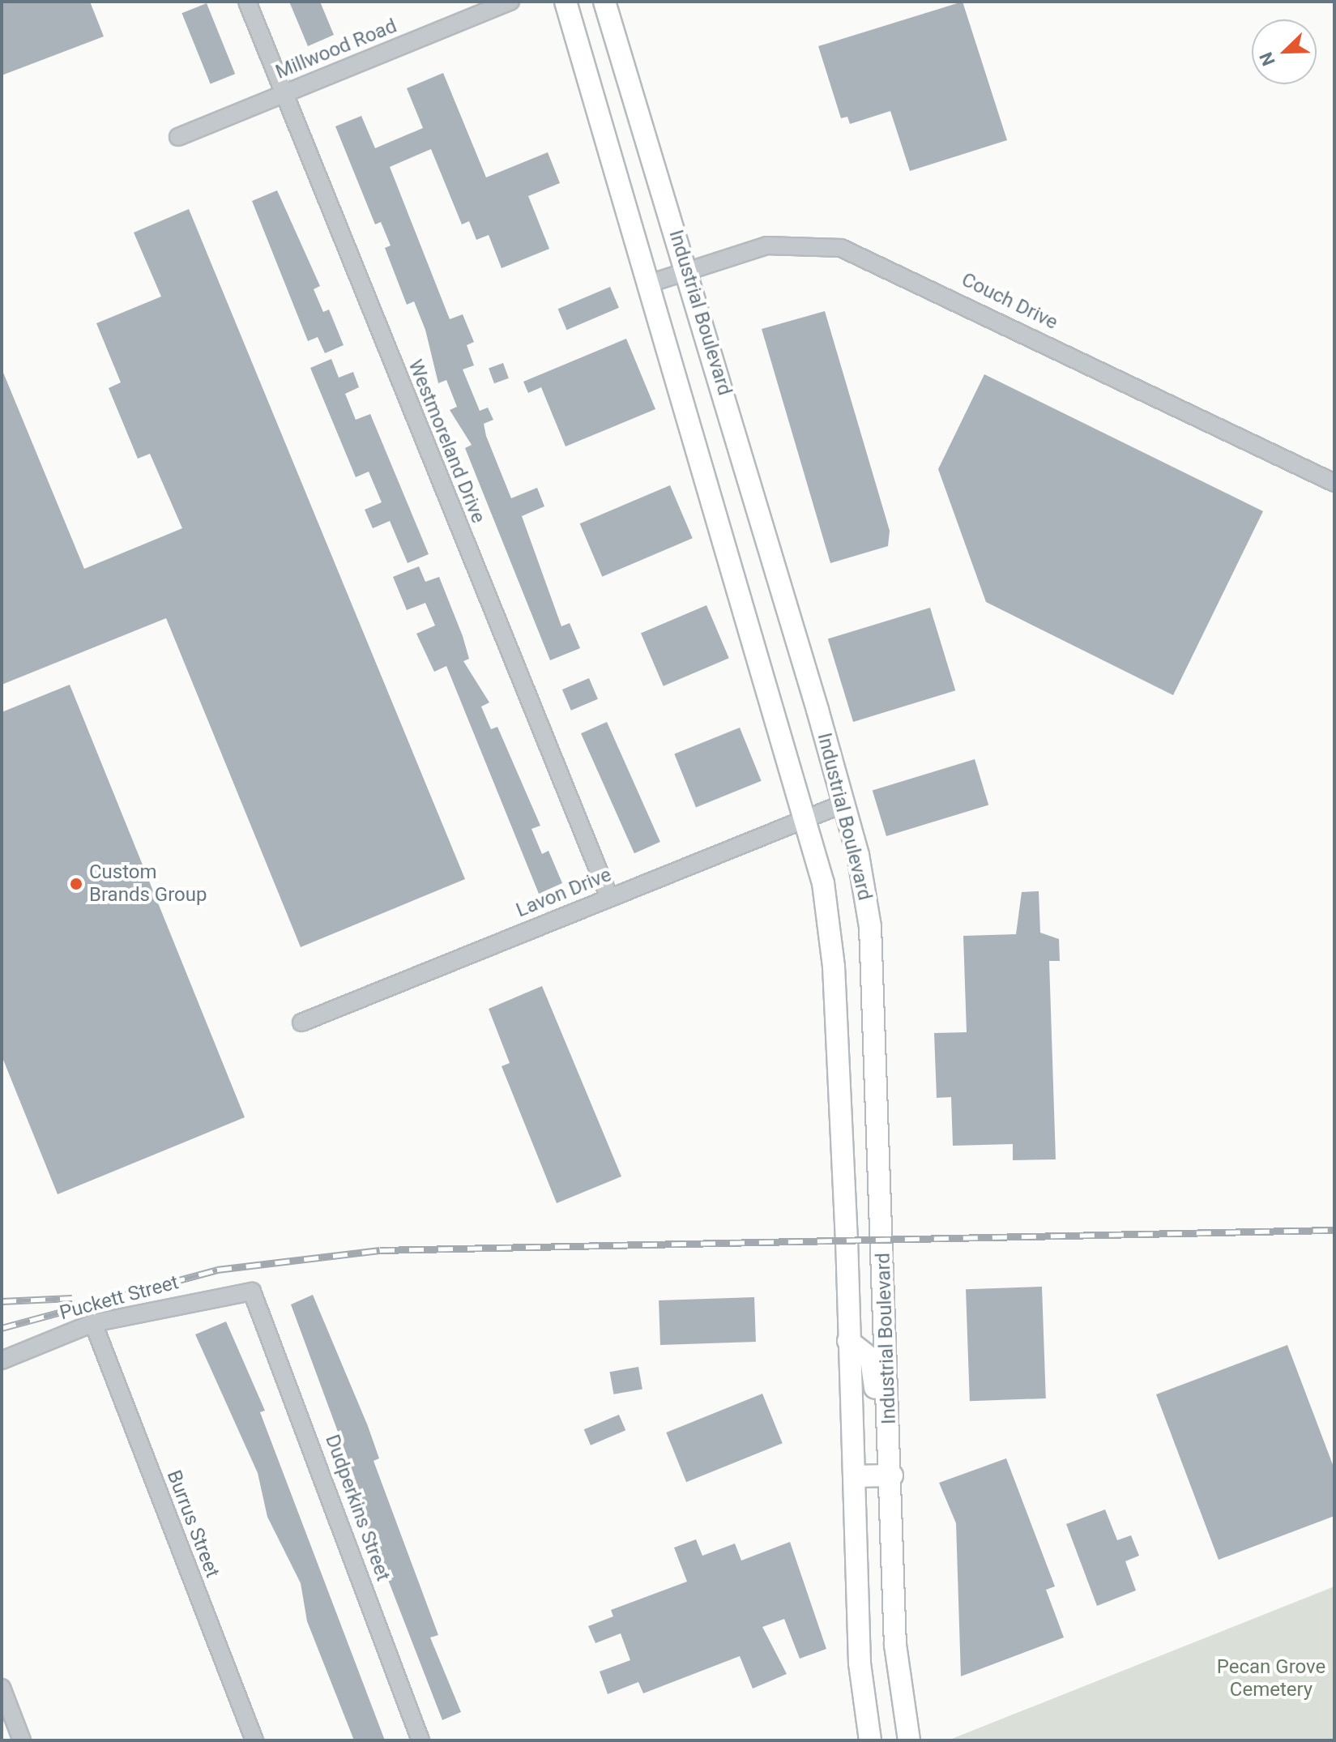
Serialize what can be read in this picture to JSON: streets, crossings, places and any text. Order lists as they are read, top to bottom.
{
  "streets": {
    "main road": ["Industrial Boulevard"],
    "street": [
      "Millwood Road",
      "Couch Drive",
      "Westmoreland Drive",
      "Lavon Drive",
      "Puckett Street",
      "Dudperkins Street",
      "Burrus Street"
    ]
  },
  "crossings": [
    ["Millwood Road", "Westmoreland Drive"],
    ["Couch Drive", "Industrial Boulevard"],
    ["Industrial Boulevard", "Lavon Drive"],
    ["Westmoreland Drive", "Lavon Drive"],
    ["Puckett Street", "Dudperkins Street"],
    ["Puckett Street", "Burrus Street"]
  ],
  "parks": ["Pecan Grove Cemetery"],
  "places": ["Custom Brands Group"],
  "north": "bottom left"
}
